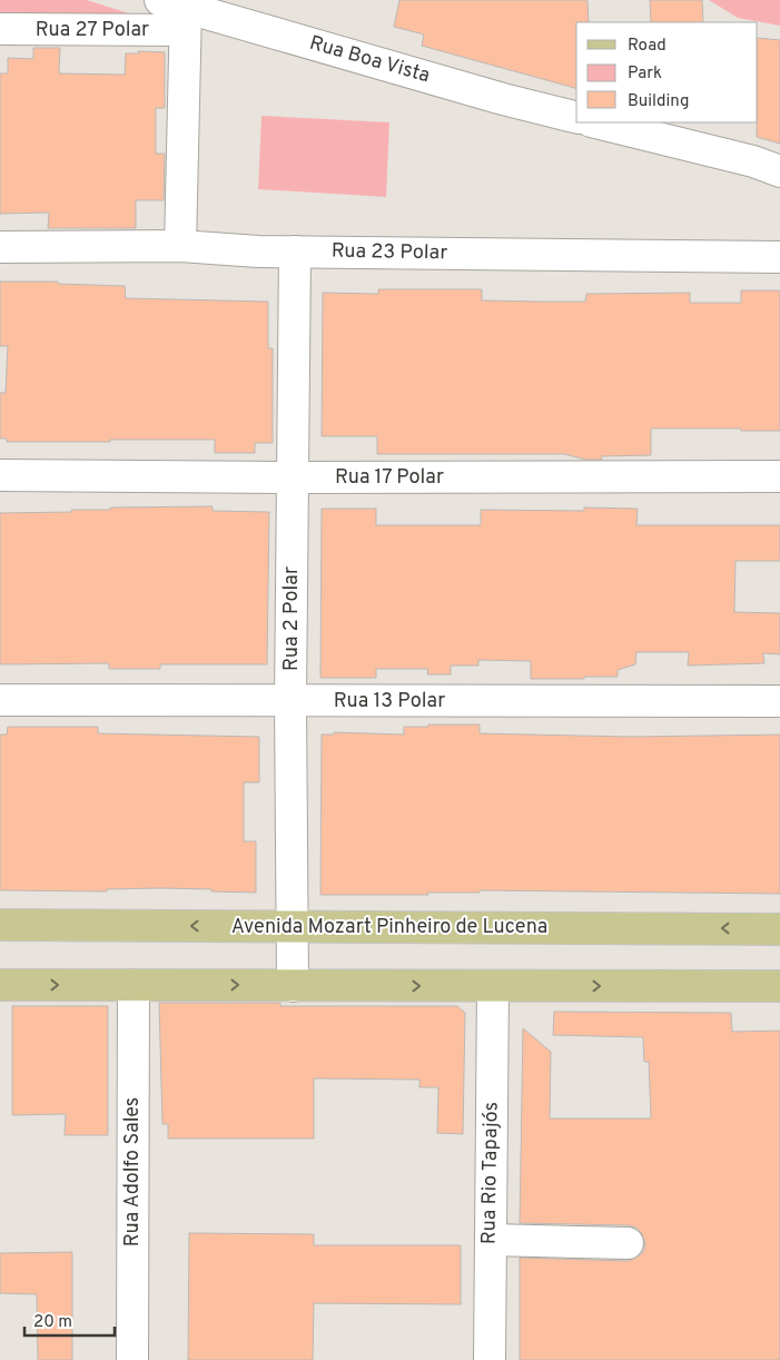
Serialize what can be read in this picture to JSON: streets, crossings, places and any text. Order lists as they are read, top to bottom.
{
  "streets": {
    "main road": ["Avenida Mozart Pinheiro de Lucena"],
    "street": [
      "Rua 27 Polar",
      "Rua Boa Vista",
      "Rua 23 Polar",
      "Rua 17 Polar",
      "Rua 2 Polar",
      "Rua 13 Polar",
      "Rua Adolfo Sales",
      "Rua Rio Tapajós"
    ]
  },
  "crossings": [
    ["Rua 27 Polar", "Rua Boa Vista"],
    ["Rua 23 Polar", "Rua 2 Polar"],
    ["Rua 17 Polar", "Rua 2 Polar"],
    ["Rua 2 Polar", "Rua 13 Polar"],
    ["Rua 2 Polar", "Avenida Mozart Pinheiro de Lucena"]
  ],
  "legend": ["Road", "Park", "Building"],
  "scale_bar": "20 m"
}
